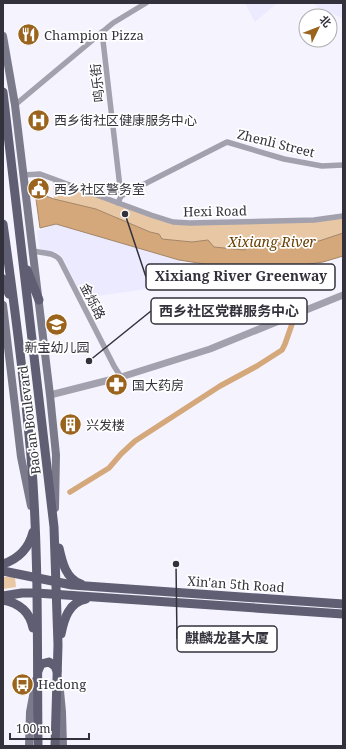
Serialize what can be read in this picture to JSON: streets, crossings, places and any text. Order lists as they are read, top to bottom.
{
  "streets": {
    "main road": ["Bao'an Boulevard", "Xin'an 5th Road"],
    "street": [
      "鸣乐街",
      "Zhenli Street",
      "Hexi Road",
      "金烁路"
    ]
  },
  "crossings": [
    ["鸣乐街", "Zhenli Street"],
    ["鸣乐街", "Hexi Road"],
    ["Bao'an Boulevard", "Xin'an 5th Road"]
  ],
  "water": ["Xixiang River"],
  "places": {
    "restaurant": ["Champion Pizza"],
    "hospital": ["西乡街社区健康服务中心"],
    "public building": ["西乡社区警务室"],
    "other": ["Xixiang River Greenway", "西乡社区党群服务中心", "麒麟龙基大厦"],
    "school or university": ["新宝幼儿园"],
    "pharmacy": ["国大药房"],
    "building": ["兴发楼"],
    "bus stop": ["Hedong"]
  },
  "scale_bar": "100 m",
  "north": "top right"
}
